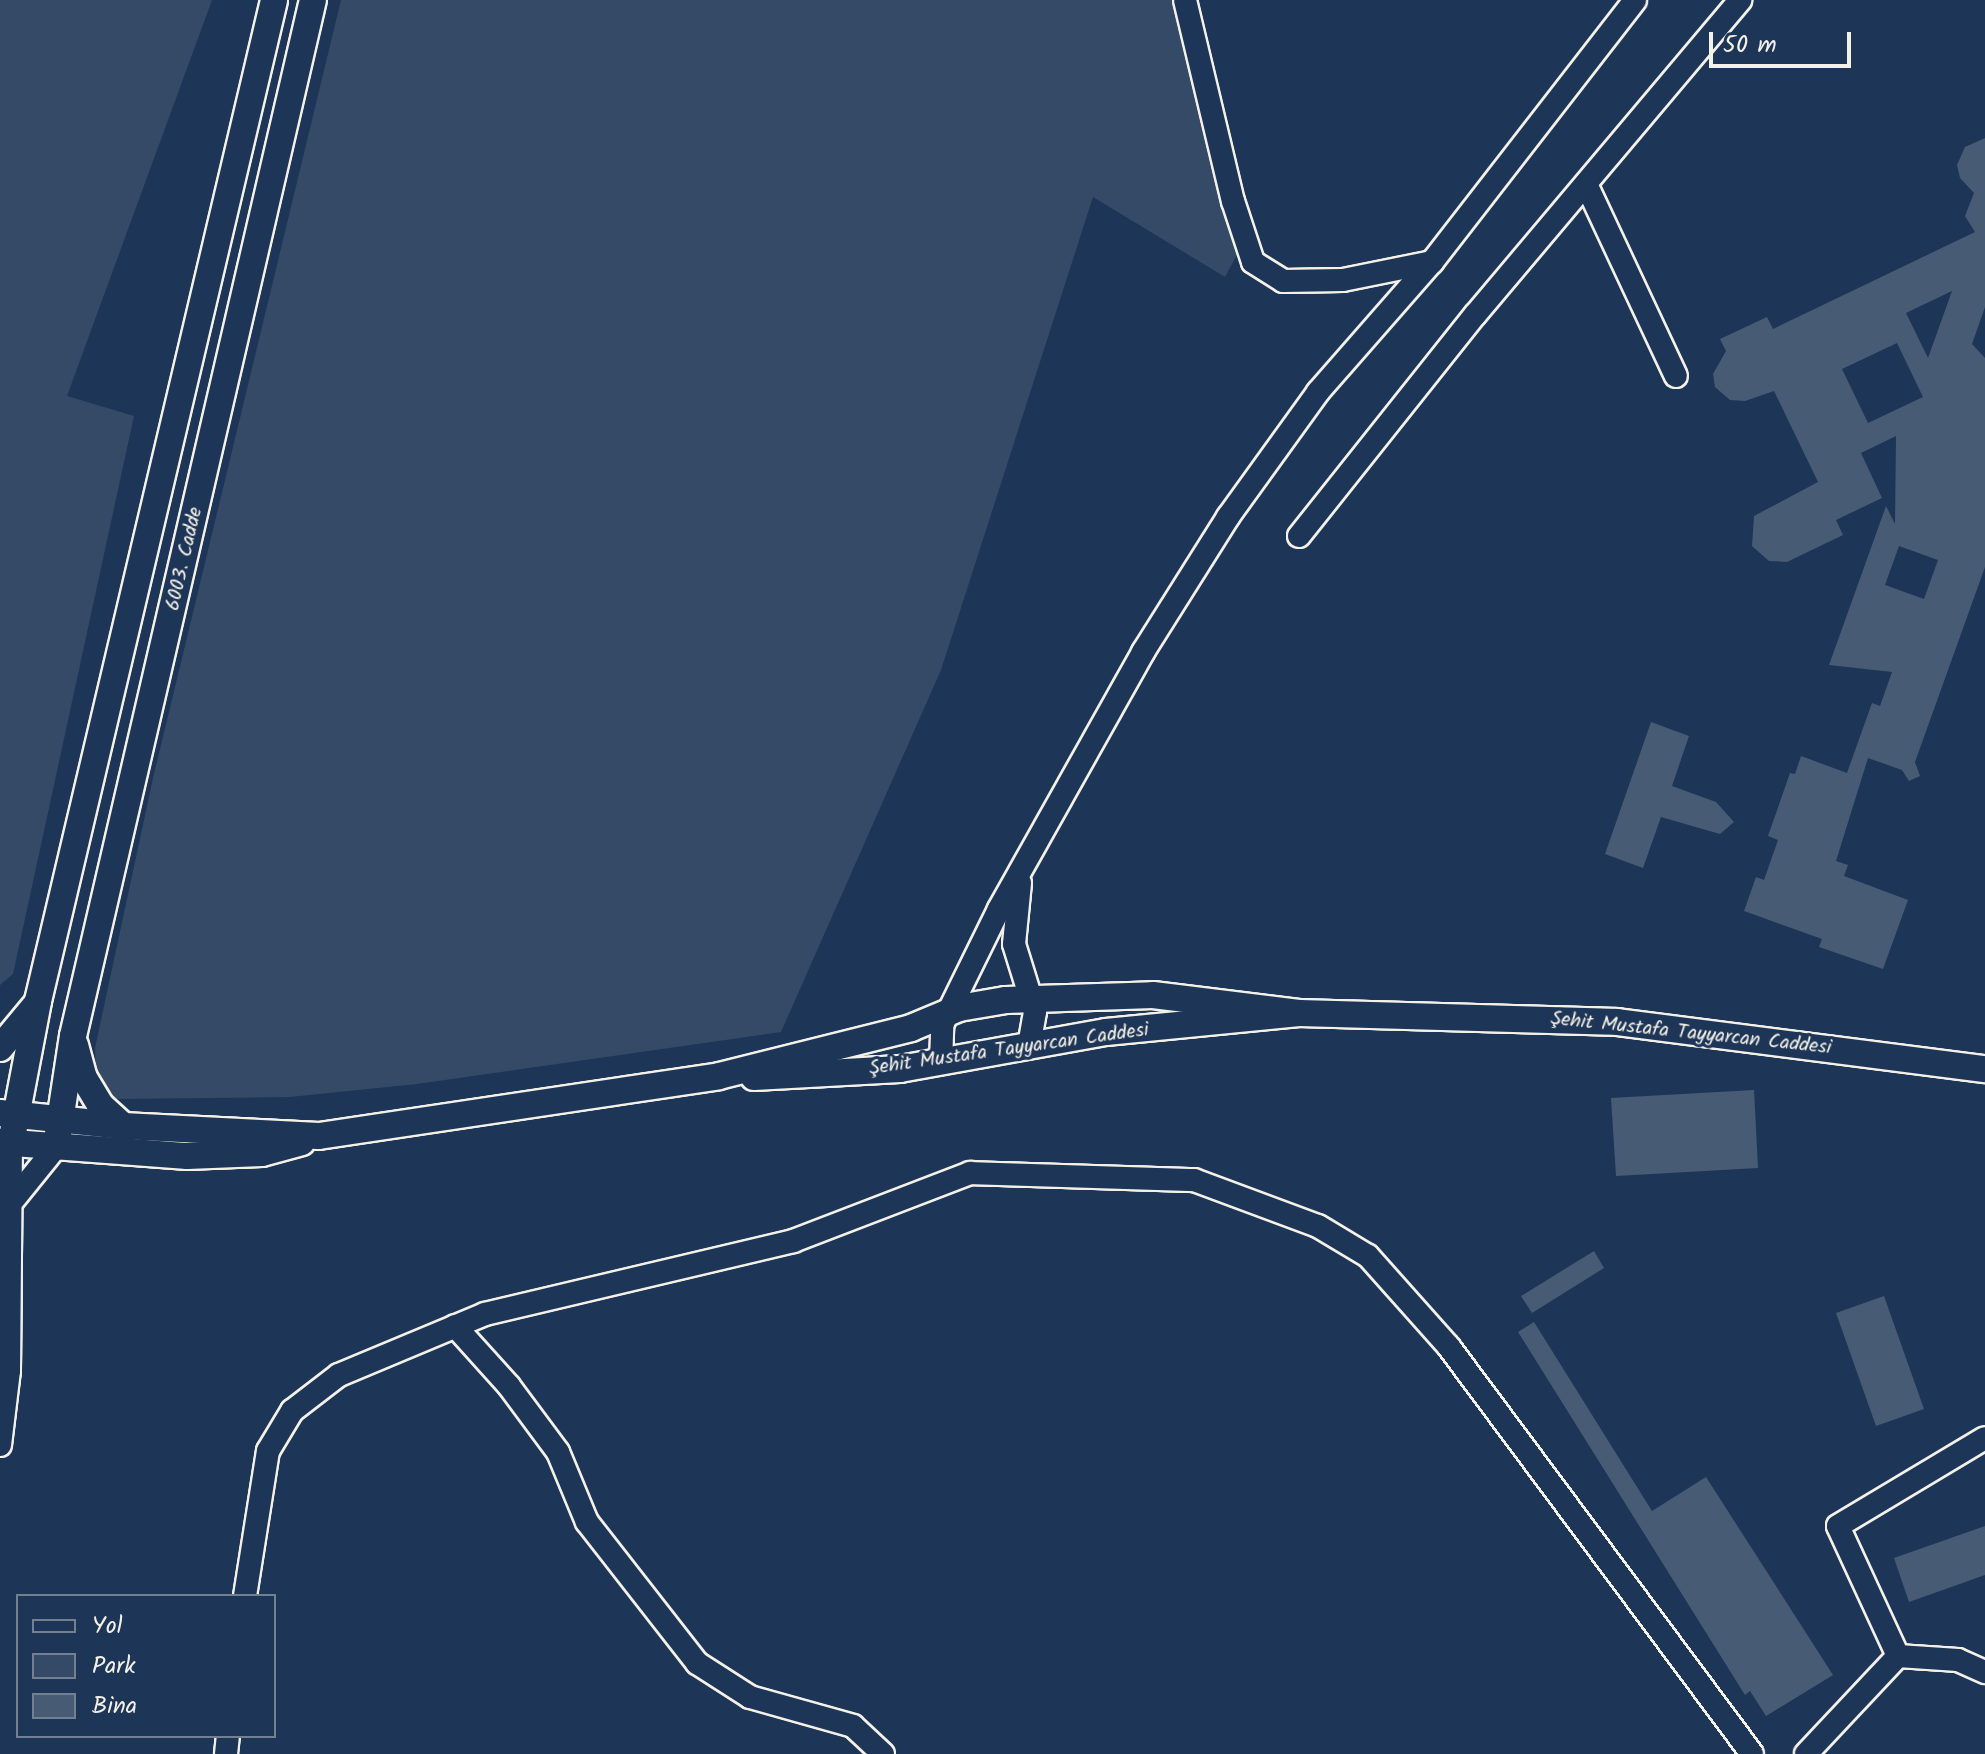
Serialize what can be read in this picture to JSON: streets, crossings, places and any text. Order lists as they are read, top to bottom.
{
  "streets": {
    "main road": ["6003. Cadde", "Şehit Mustafa Tayyarcan Caddesi"]
  },
  "crossings": [
    ["6003. Cadde", "Şehit Mustafa Tayyarcan Caddesi"]
  ],
  "legend": ["Yol", "Park", "Bina"],
  "scale_bar": "50 m"
}
